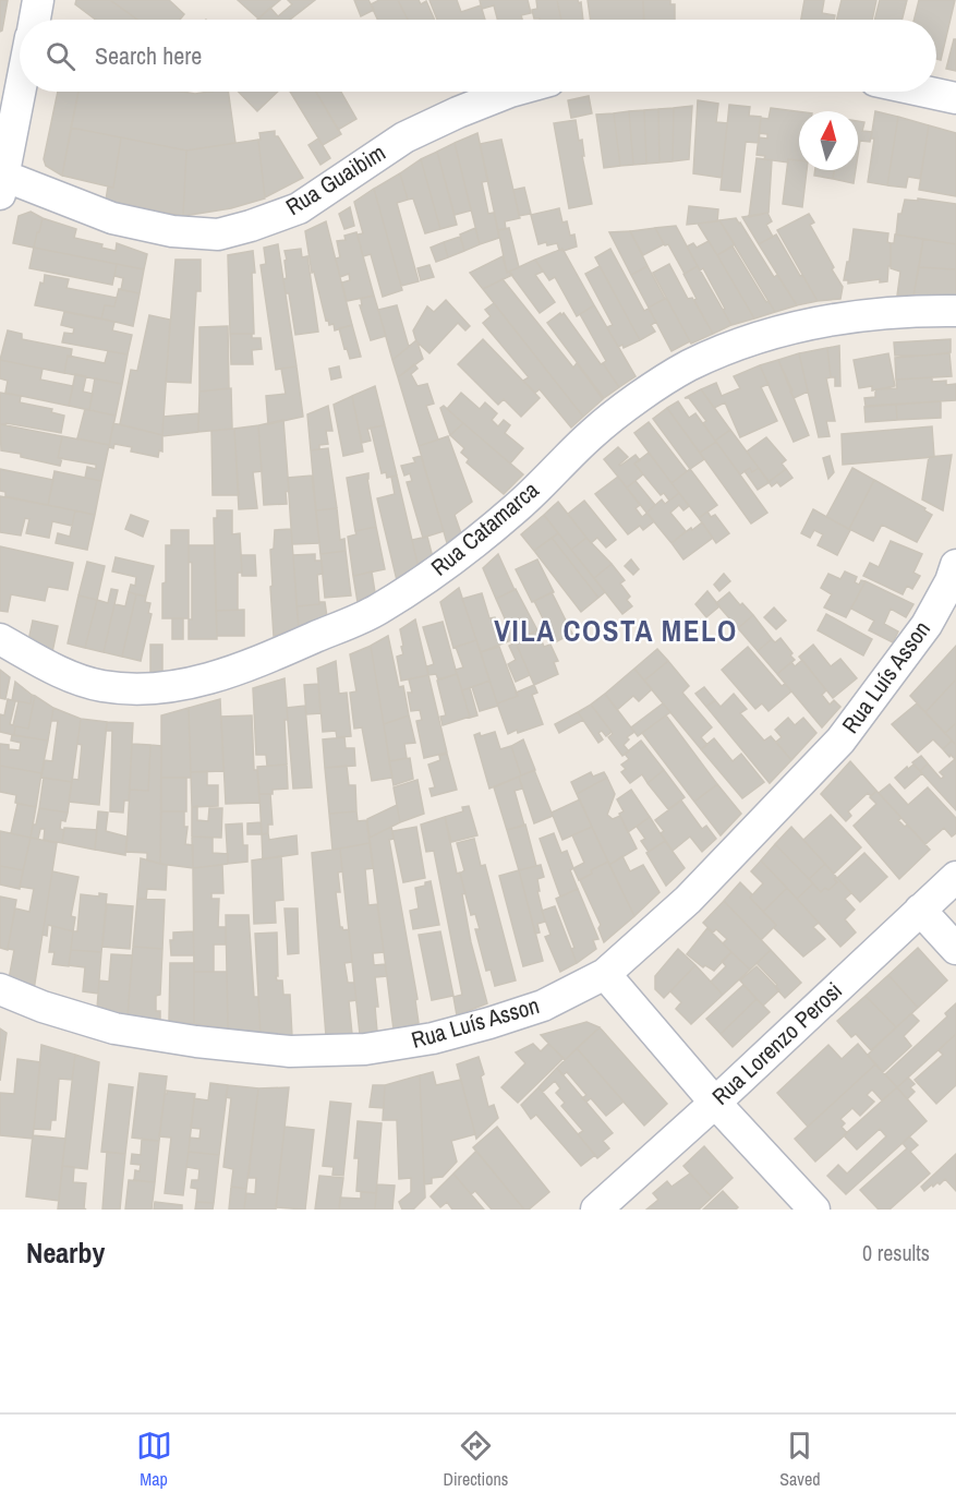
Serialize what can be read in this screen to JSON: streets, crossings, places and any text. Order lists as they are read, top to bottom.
{
  "streets": {
    "street": [
      "Rua Guaibim",
      "Rua Catamarca",
      "Rua Luís Asson",
      "Rua Lorenzo Perosi"
    ]
  },
  "districts": ["VILA COSTA MELO"],
  "north": "top",
  "page": {
    "search": "Search here",
    "heading": ["Nearby", "0 results"],
    "nav": ["Map", "Directions", "Saved"]
  }
}
